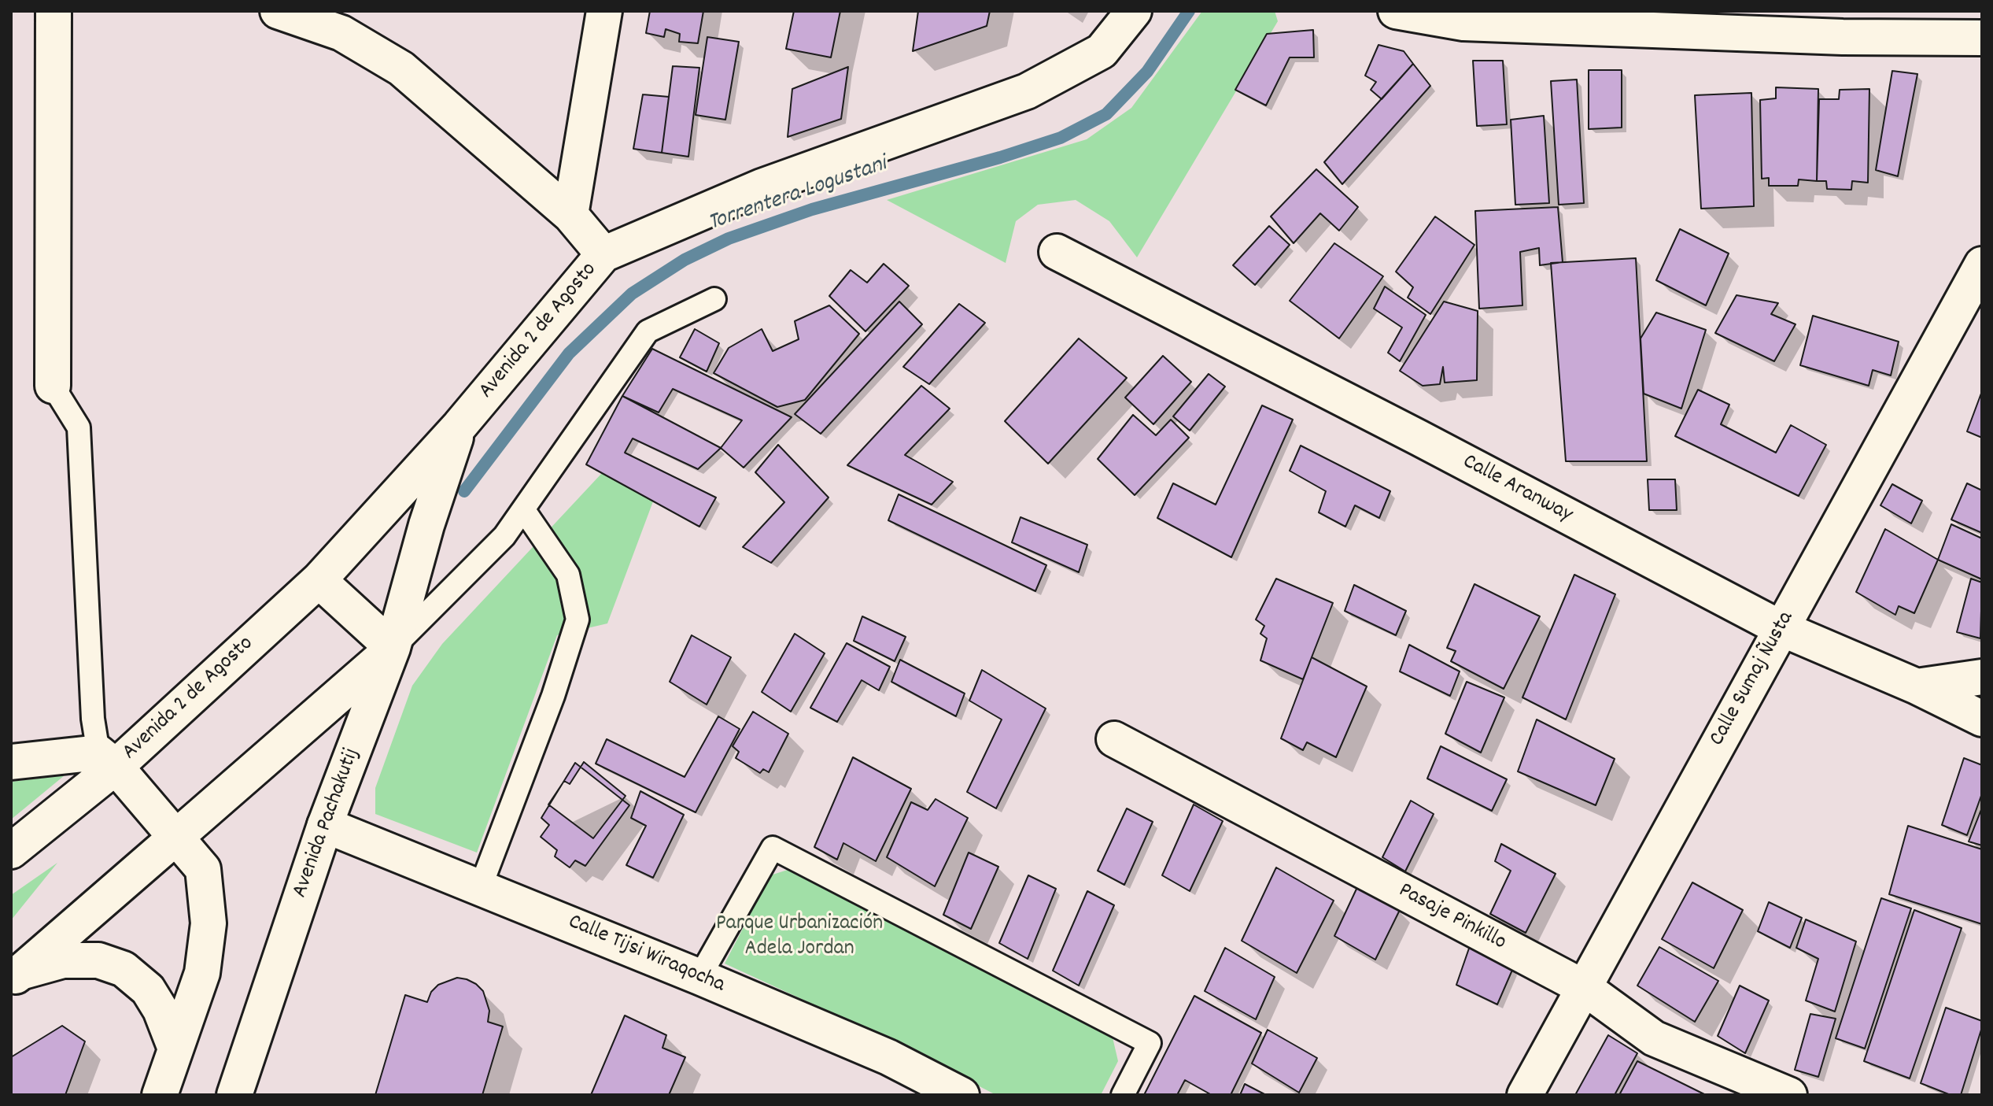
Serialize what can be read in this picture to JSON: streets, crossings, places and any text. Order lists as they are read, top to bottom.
{
  "streets": {
    "street": [
      "Avenida 2 de Agosto",
      "Calle Aranway",
      "Calle Sumaj Ñusta",
      "Avenida Pachakutij",
      "Pasaje Pinkillo",
      "Calle Tijsi Wiraqocha"
    ]
  },
  "crossings": [
    ["Avenida 2 de Agosto", "Avenida Pachakutij"],
    ["Calle Aranway", "Calle Sumaj Ñusta"],
    ["Calle Sumaj Ñusta", "Pasaje Pinkillo"],
    ["Avenida Pachakutij", "Calle Tijsi Wiraqocha"]
  ],
  "water": ["Torrentera Logustani"],
  "parks": ["Parque Urbanización Adela Jordan"]
}
